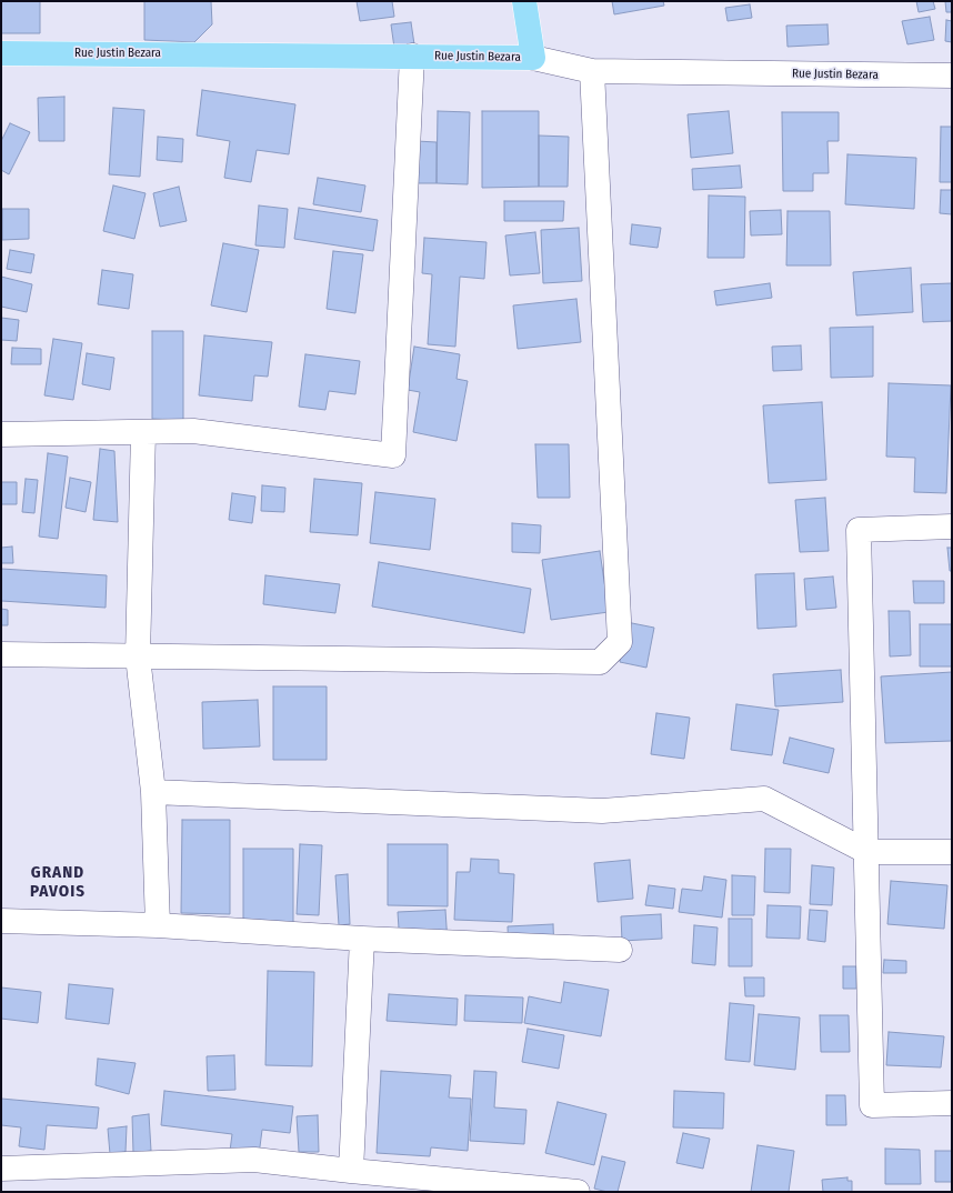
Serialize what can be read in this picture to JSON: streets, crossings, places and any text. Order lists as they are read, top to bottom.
{
  "streets": {
    "main road": ["Rue Justin Bezara"]
  },
  "districts": ["GRAND PAVOIS"]
}
